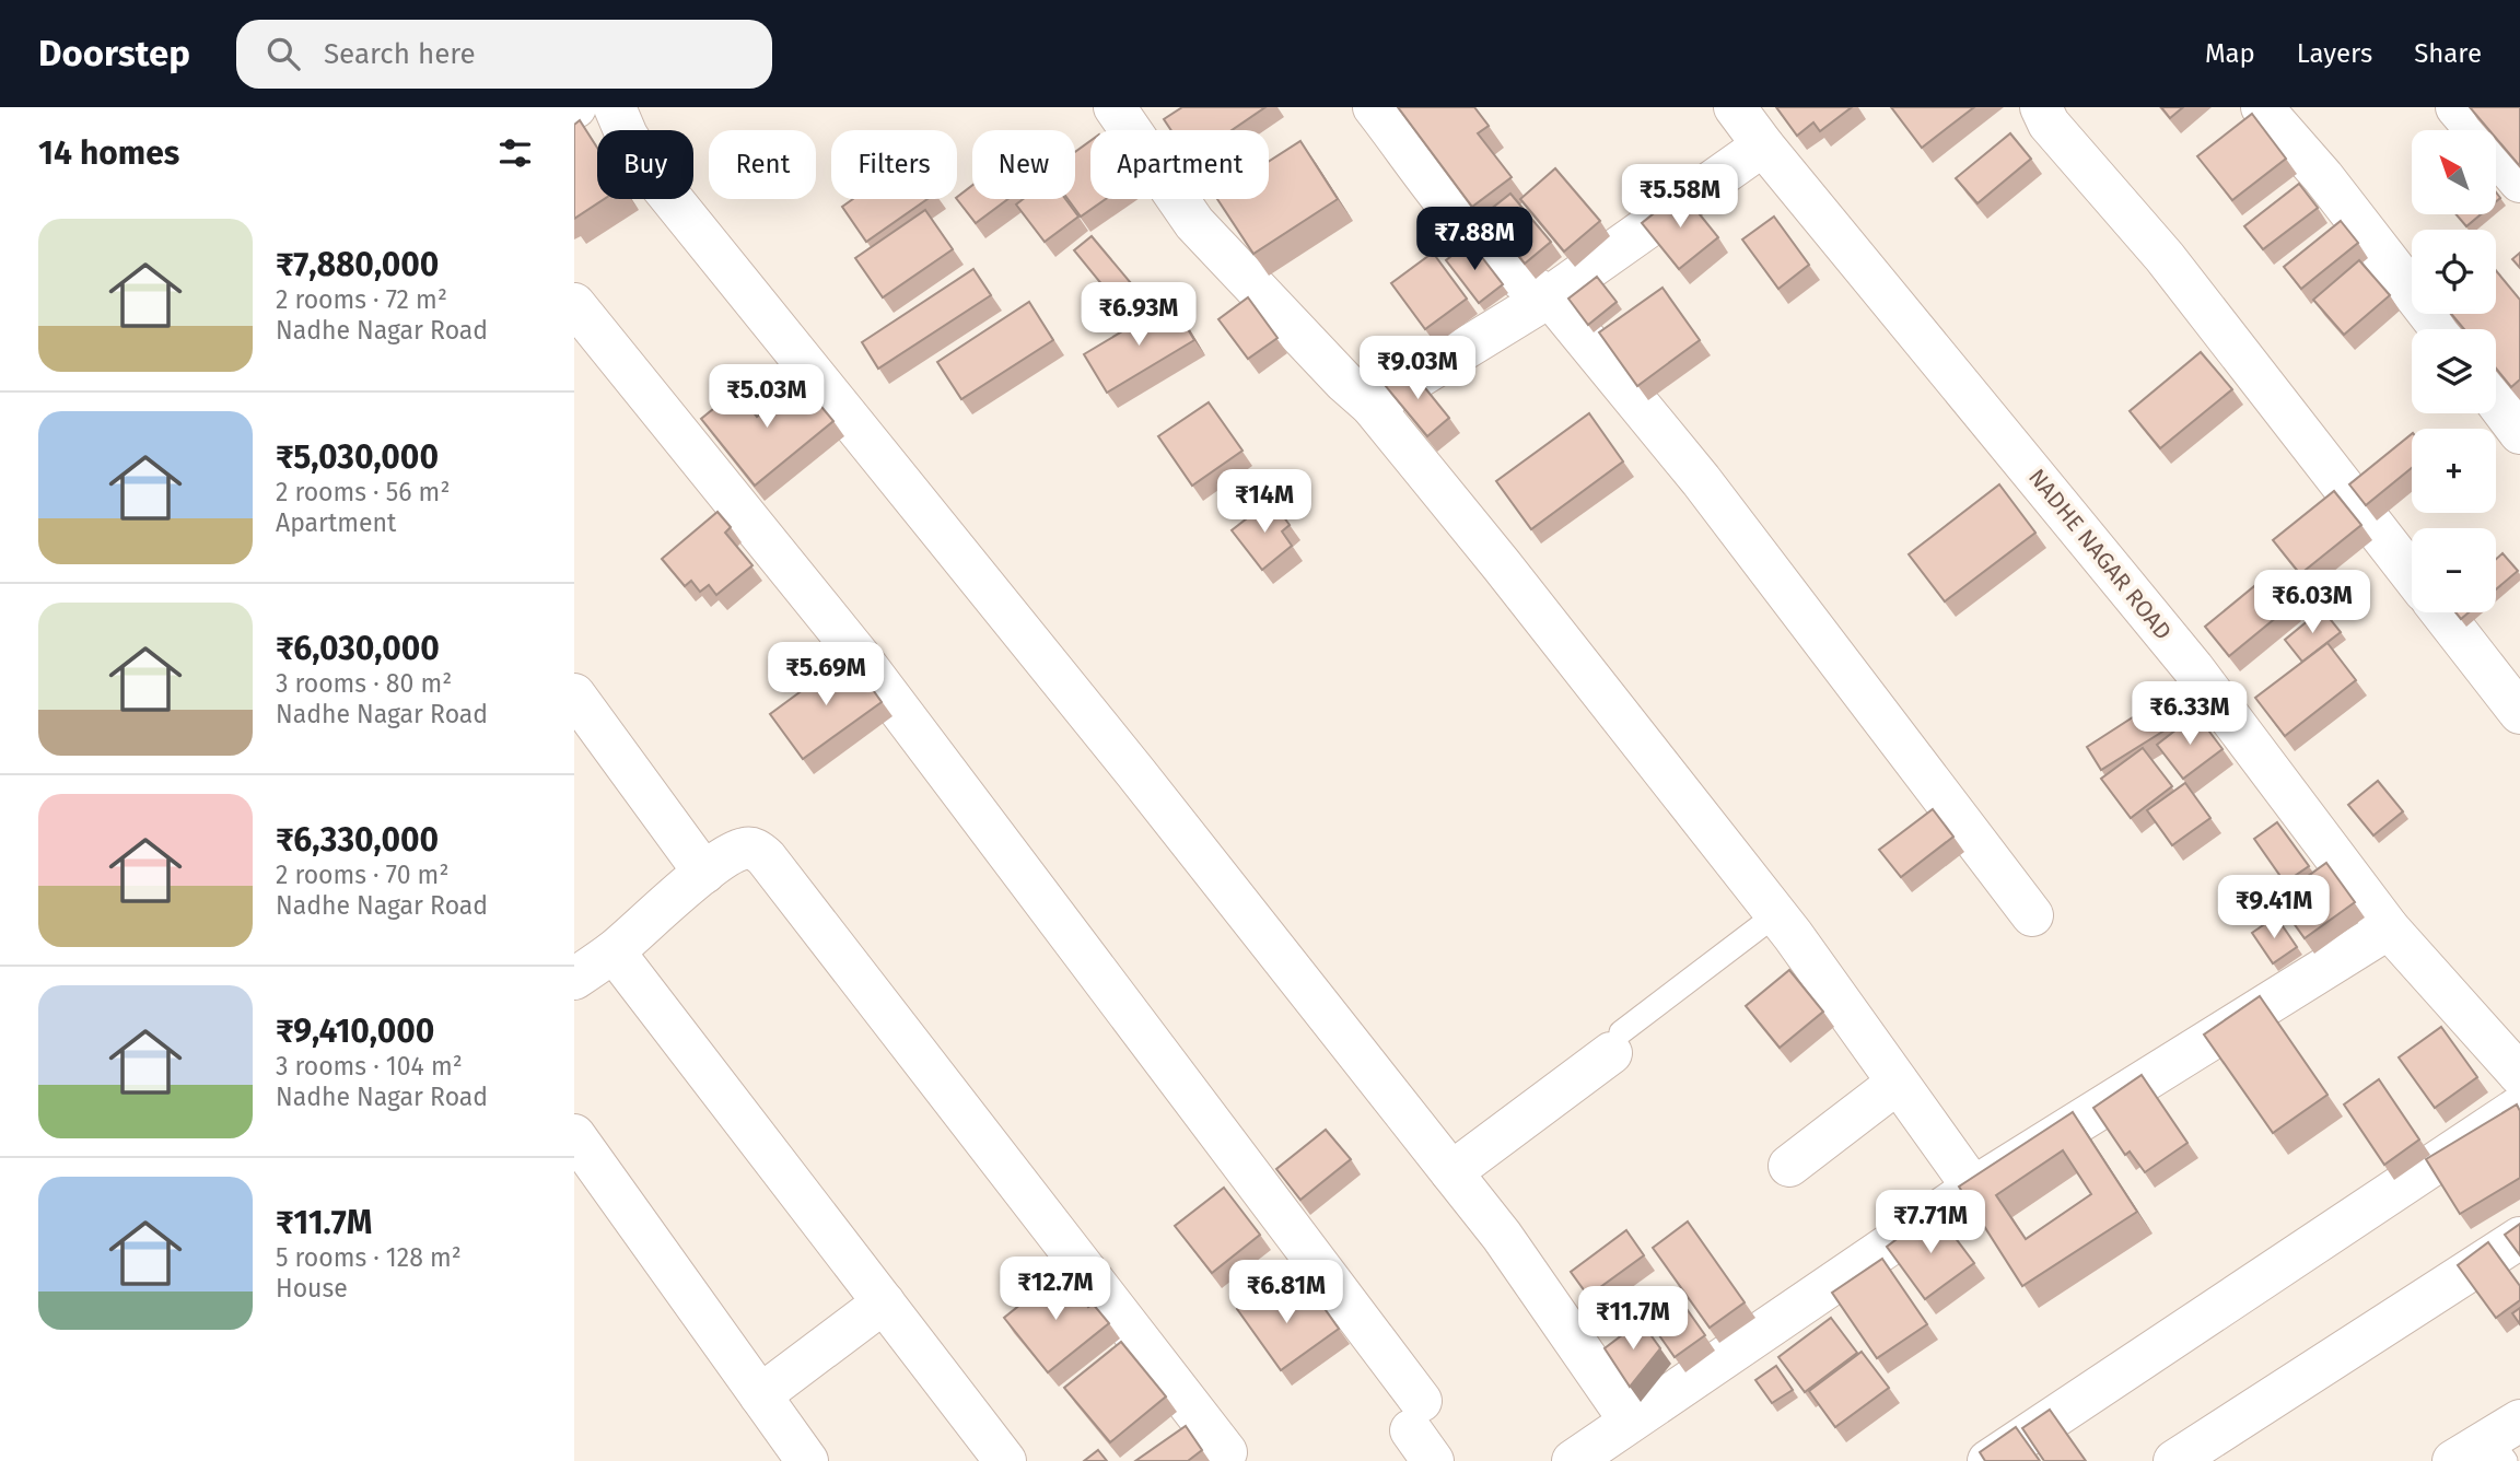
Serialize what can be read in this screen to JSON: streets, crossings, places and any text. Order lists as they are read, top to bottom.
{
  "streets": {
    "street": ["NADHE NAGAR ROAD"]
  },
  "north": "top left",
  "page": {
    "header": "Doorstep",
    "search": "Search here",
    "nav": ["Map", "Layers", "Share"],
    "heading": "14 homes",
    "map_buttons": ["+", "−"],
    "chip": [
      "Buy",
      "Rent",
      "Filters",
      "New",
      "Apartment"
    ],
    "price": [
      "₹5.58M",
      "₹7.88M",
      "₹6.93M",
      "₹9.03M",
      "₹5.03M",
      "₹14M",
      "₹6.03M",
      "₹5.69M",
      "₹6.33M",
      "₹9.41M",
      "₹7.71M",
      "₹12.7M",
      "₹6.81M",
      "₹11.7M"
    ],
    "list": [
      {
        "name": "₹7,880,000",
        "note": "2 rooms · 72 m² · Nadhe Nagar Road"
      },
      {
        "name": "₹5,030,000",
        "note": "2 rooms · 56 m² · Apartment"
      },
      {
        "name": "₹6,030,000",
        "note": "3 rooms · 80 m² · Nadhe Nagar Road"
      },
      {
        "name": "₹6,330,000",
        "note": "2 rooms · 70 m² · Nadhe Nagar Road"
      },
      {
        "name": "₹9,410,000",
        "note": "3 rooms · 104 m² · Nadhe Nagar Road"
      },
      {
        "name": "₹11.7M",
        "note": "5 rooms · 128 m² · House"
      }
    ]
  }
}
